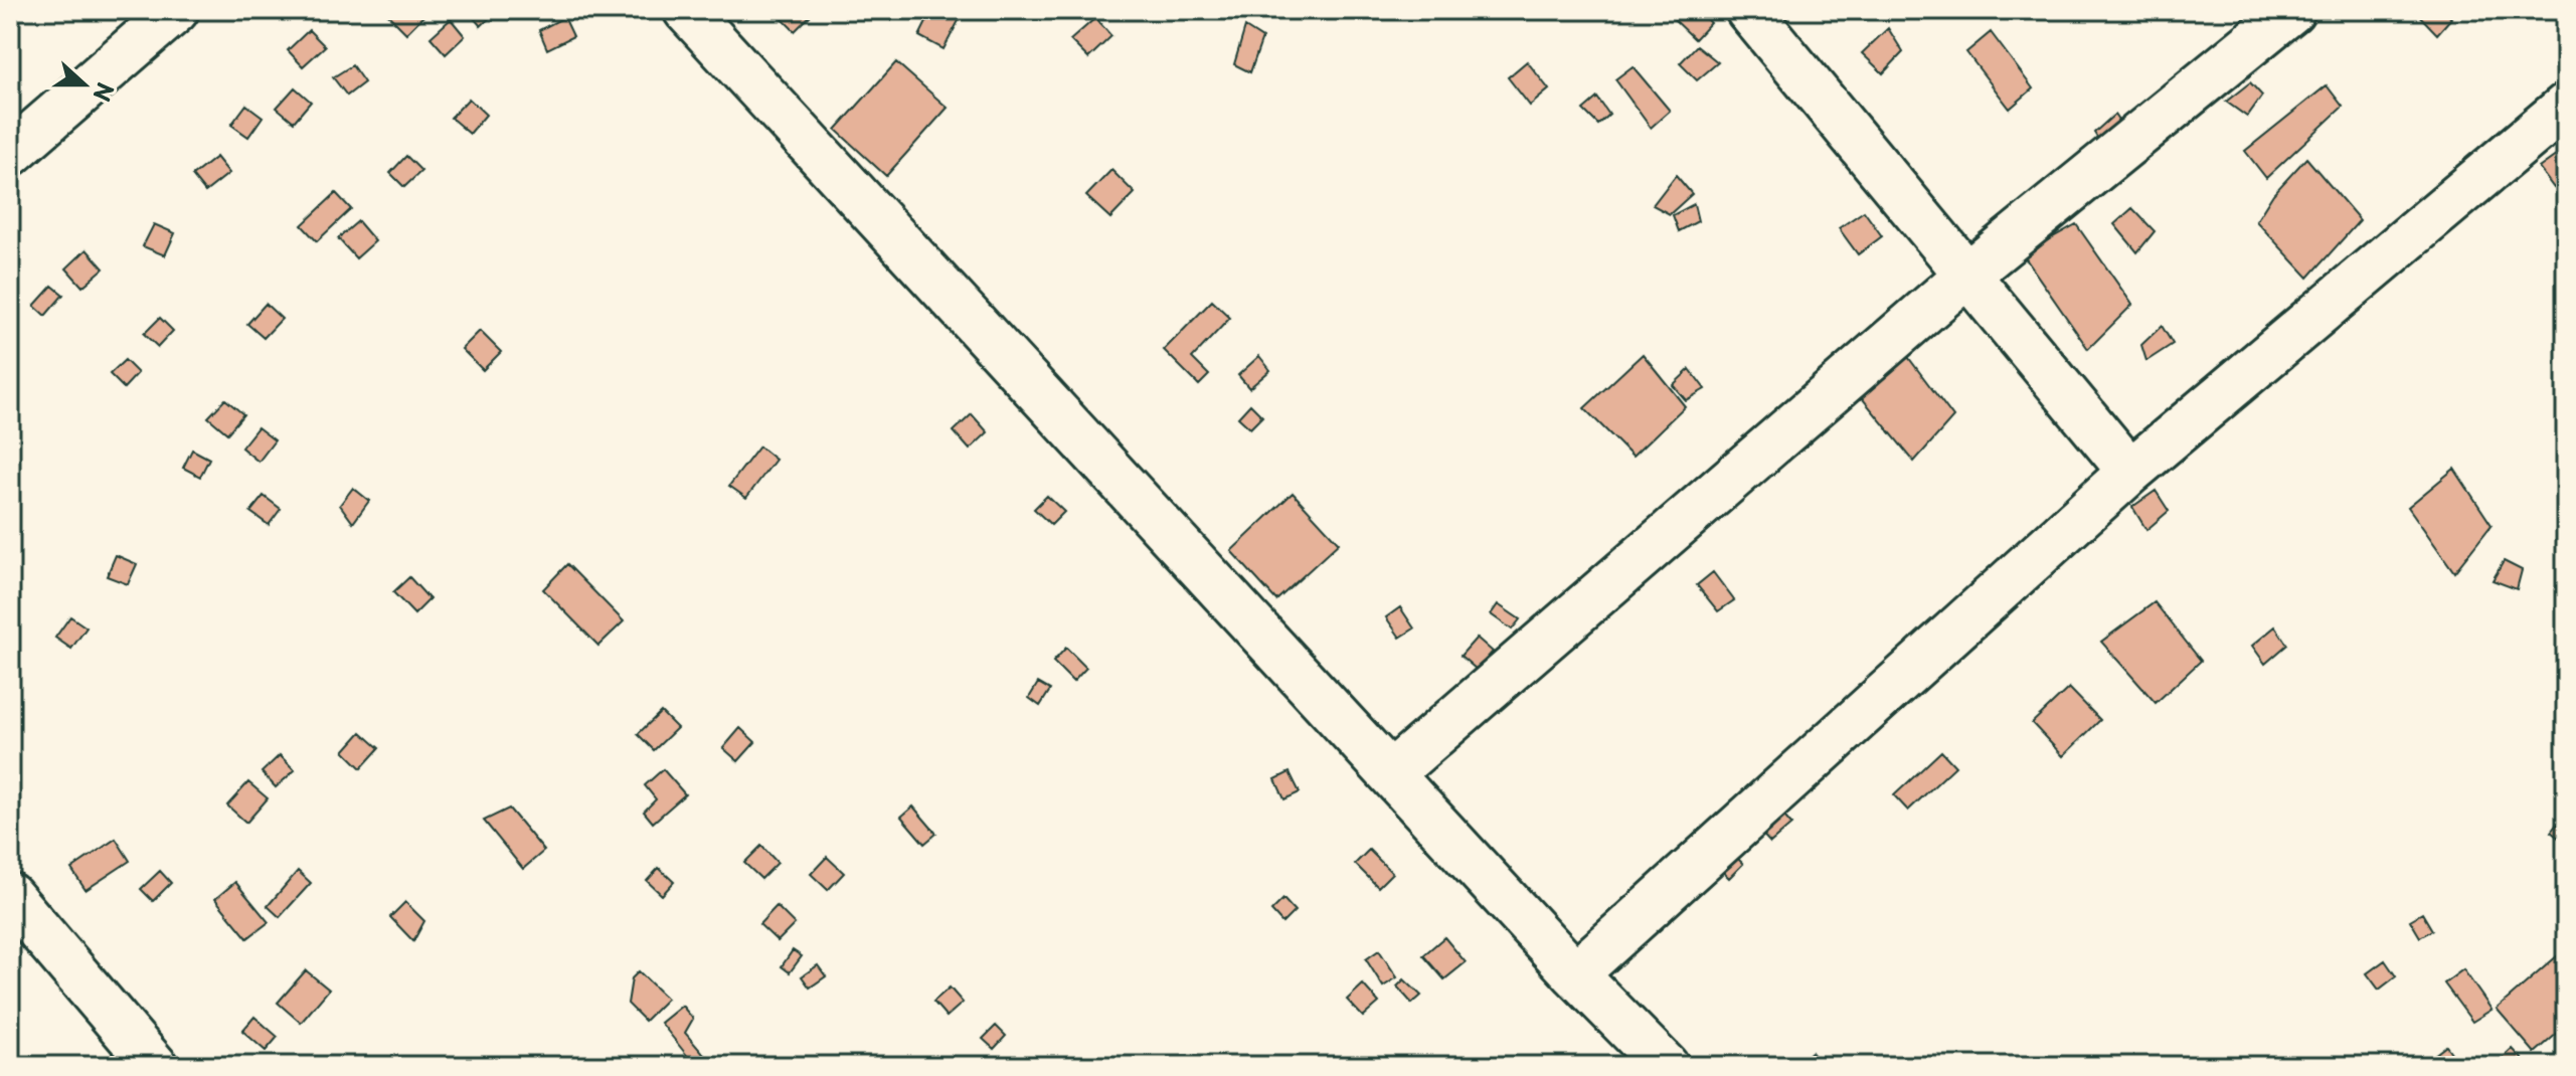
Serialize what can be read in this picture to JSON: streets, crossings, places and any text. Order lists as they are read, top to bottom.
{
  "north": "right"
}
